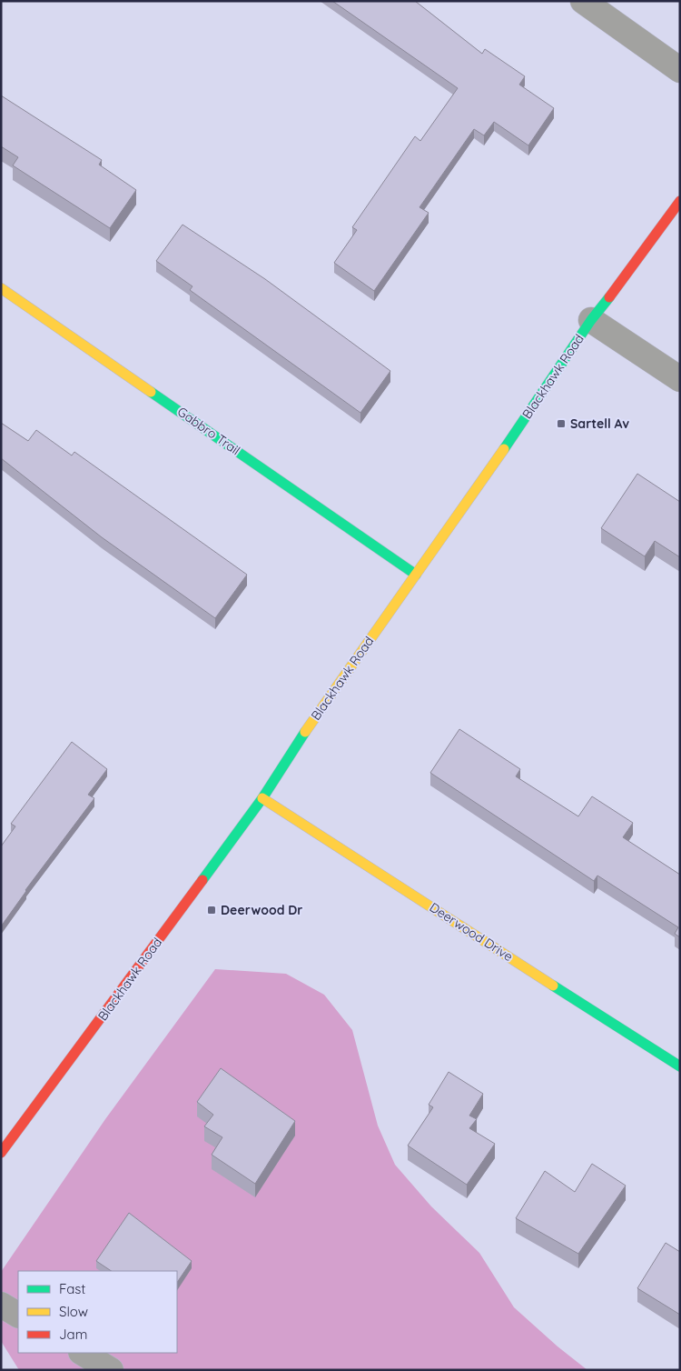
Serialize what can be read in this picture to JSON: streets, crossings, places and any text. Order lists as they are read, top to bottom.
{
  "streets": {
    "street": ["Blackhawk Road", "Gabbro Trail", "Deerwood Drive"]
  },
  "crossings": [
    ["Blackhawk Road", "Gabbro Trail"],
    ["Blackhawk Road", "Deerwood Drive"]
  ],
  "places": {
    "transit": ["Sartell Av", "Deerwood Dr"]
  },
  "legend": ["Fast", "Slow", "Jam"]
}
